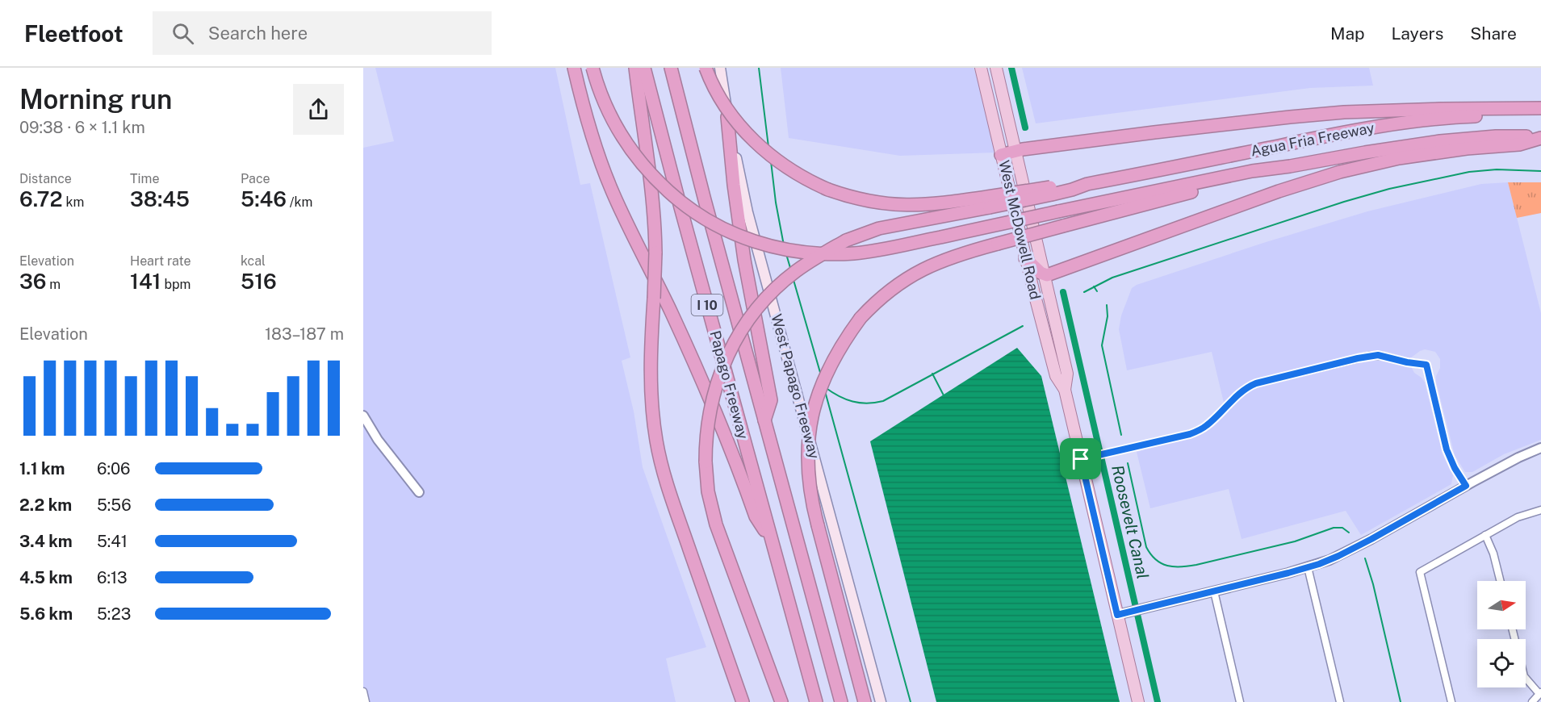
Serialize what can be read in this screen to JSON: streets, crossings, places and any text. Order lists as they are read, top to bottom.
{
  "streets": {
    "highway": ["Agua Fria Freeway", "I 10", "Papago Freeway"],
    "main road": ["West McDowell Road", "West Papago Freeway"]
  },
  "water": ["Roosevelt Canal"],
  "north": "right",
  "page": {
    "header": "Fleetfoot",
    "search": "Search here",
    "nav": ["Map", "Layers", "Share"],
    "heading": ["Morning run", "09:38 · 6 × 1.1 km"],
    "stats": [
      ["Distance", "6.72 km"],
      ["Time", "38:45"],
      ["Pace", "5:46 /km"],
      ["Elevation", "36 m"],
      ["Heart rate", "141 bpm"],
      ["kcal", "516"]
    ],
    "chart": ["Elevation", "183–187 m"],
    "list": [
      {
        "name": "1.1 km",
        "note": "6:06"
      },
      {
        "name": "2.2 km",
        "note": "5:56"
      },
      {
        "name": "3.4 km",
        "note": "5:41"
      },
      {
        "name": "4.5 km",
        "note": "6:13"
      },
      {
        "name": "5.6 km",
        "note": "5:23"
      }
    ]
  }
}
